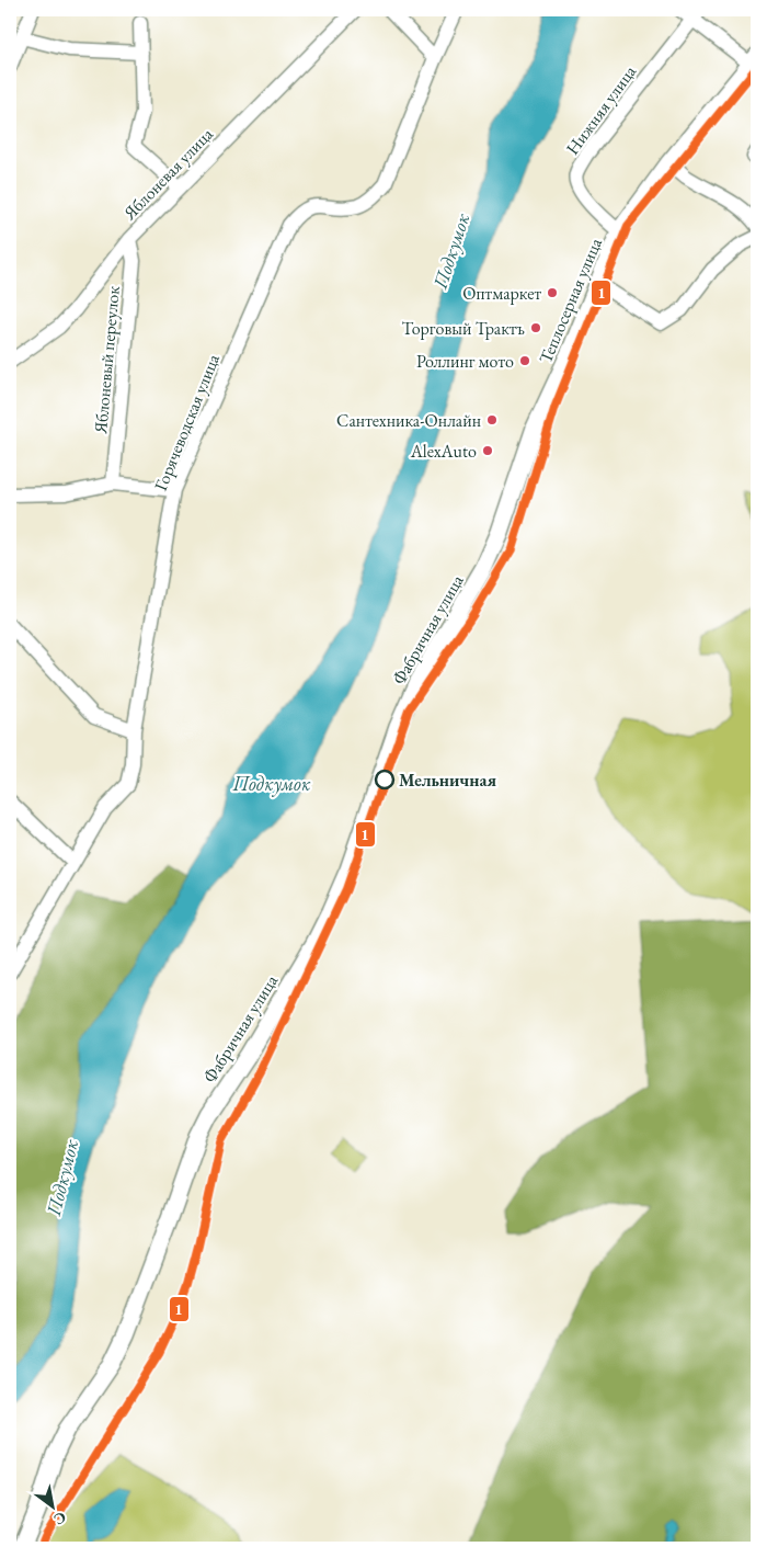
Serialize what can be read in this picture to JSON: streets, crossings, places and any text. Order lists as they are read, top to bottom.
{
  "streets": {
    "main road": ["Теплосерная улица", "Фабричная улица"],
    "street": [
      "Нижняя улица",
      "Яблоневая улица",
      "Яблоневый переулок",
      "Горячеводская улица"
    ]
  },
  "crossings": [
    ["Нижняя улица", "Теплосерная улица"],
    ["Яблоневая улица", "Яблоневый переулок"],
    ["Теплосерная улица", "Фабричная улица"]
  ],
  "water": ["Подкумок"],
  "places": [
    "Оптмаркет",
    "Торговый Трактъ",
    "Роллинг мото",
    "Сантехника-Онлайн",
    "AlexAuto",
    "Мельничная"
  ],
  "lines": ["transit line 1"],
  "north": "bottom right"
}
